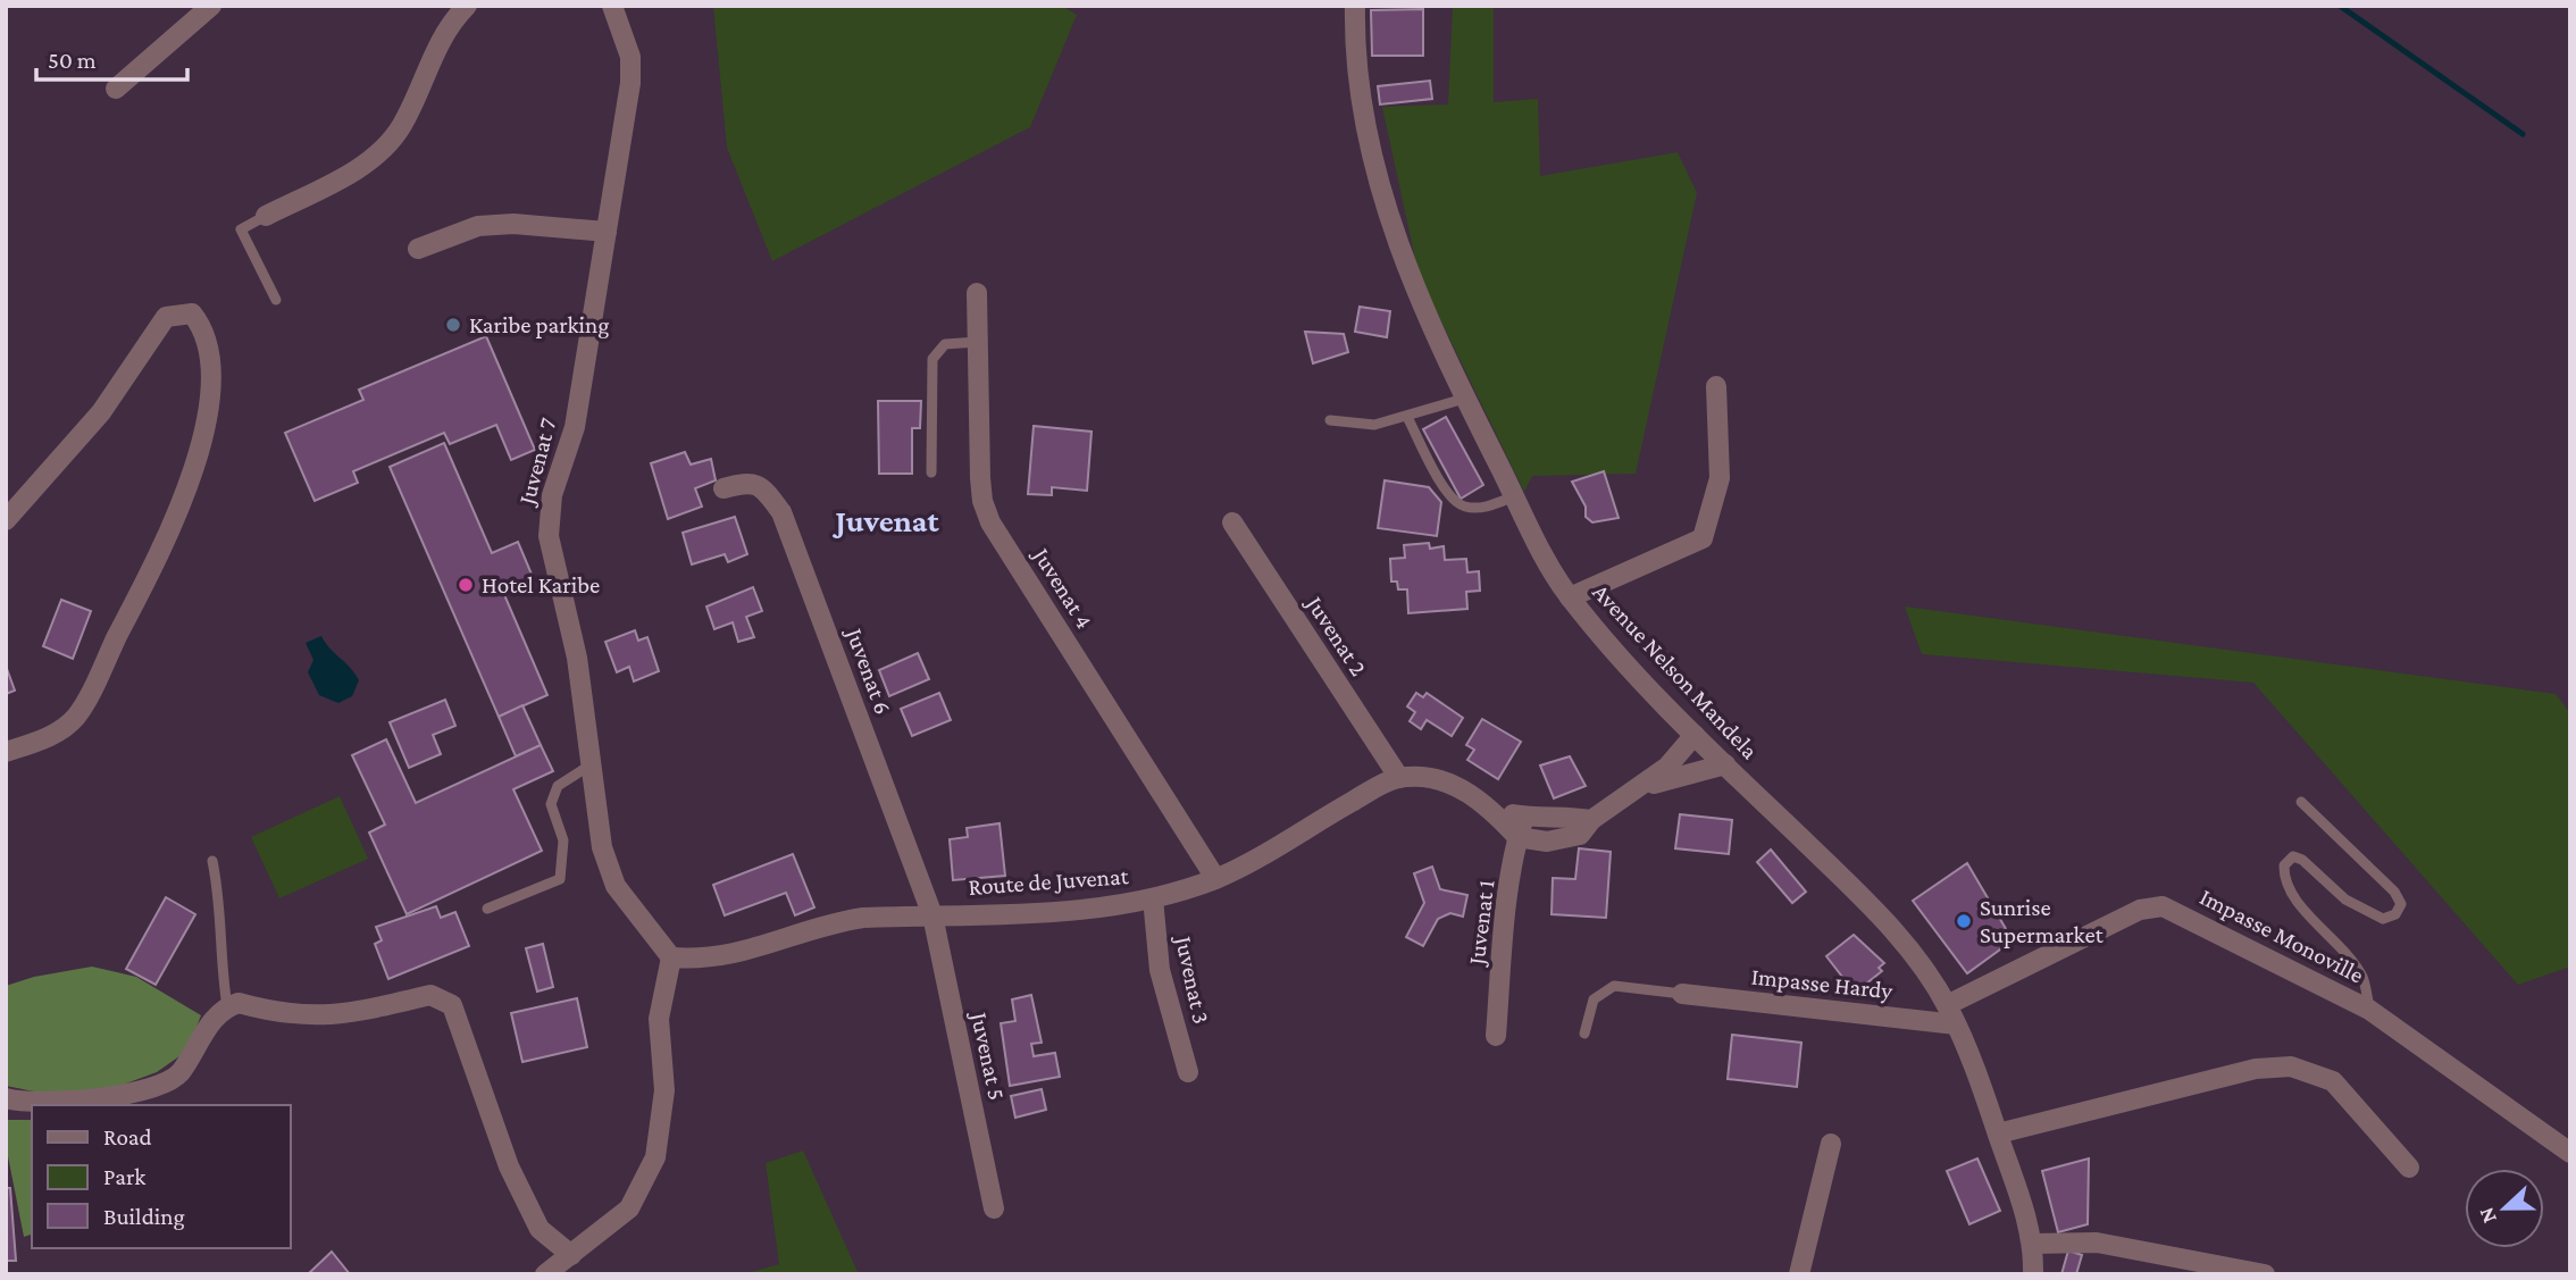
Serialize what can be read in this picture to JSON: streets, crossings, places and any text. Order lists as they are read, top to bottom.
{
  "streets": {
    "street": [
      "Juvenat 7",
      "Juvenat 4",
      "Juvenat 2",
      "Juvenat 6",
      "Avenue Nelson Mandela",
      "Route de Juvenat",
      "Juvenat 1",
      "Impasse Monoville",
      "Juvenat 3",
      "Impasse Hardy",
      "Juvenat 5"
    ]
  },
  "crossings": [
    ["Juvenat 7", "Route de Juvenat"],
    ["Juvenat 4", "Route de Juvenat"],
    ["Juvenat 2", "Route de Juvenat"],
    ["Juvenat 6", "Route de Juvenat"],
    ["Juvenat 6", "Juvenat 5"],
    ["Avenue Nelson Mandela", "Impasse Monoville"],
    ["Avenue Nelson Mandela", "Impasse Hardy"],
    ["Route de Juvenat", "Juvenat 3"],
    ["Route de Juvenat", "Juvenat 5"]
  ],
  "districts": ["Juvenat"],
  "places": ["Karibe parking", "Hotel Karibe", "Sunrise Supermarket"],
  "legend": ["Road", "Park", "Building"],
  "scale_bar": "50 m",
  "north": "left"
}
